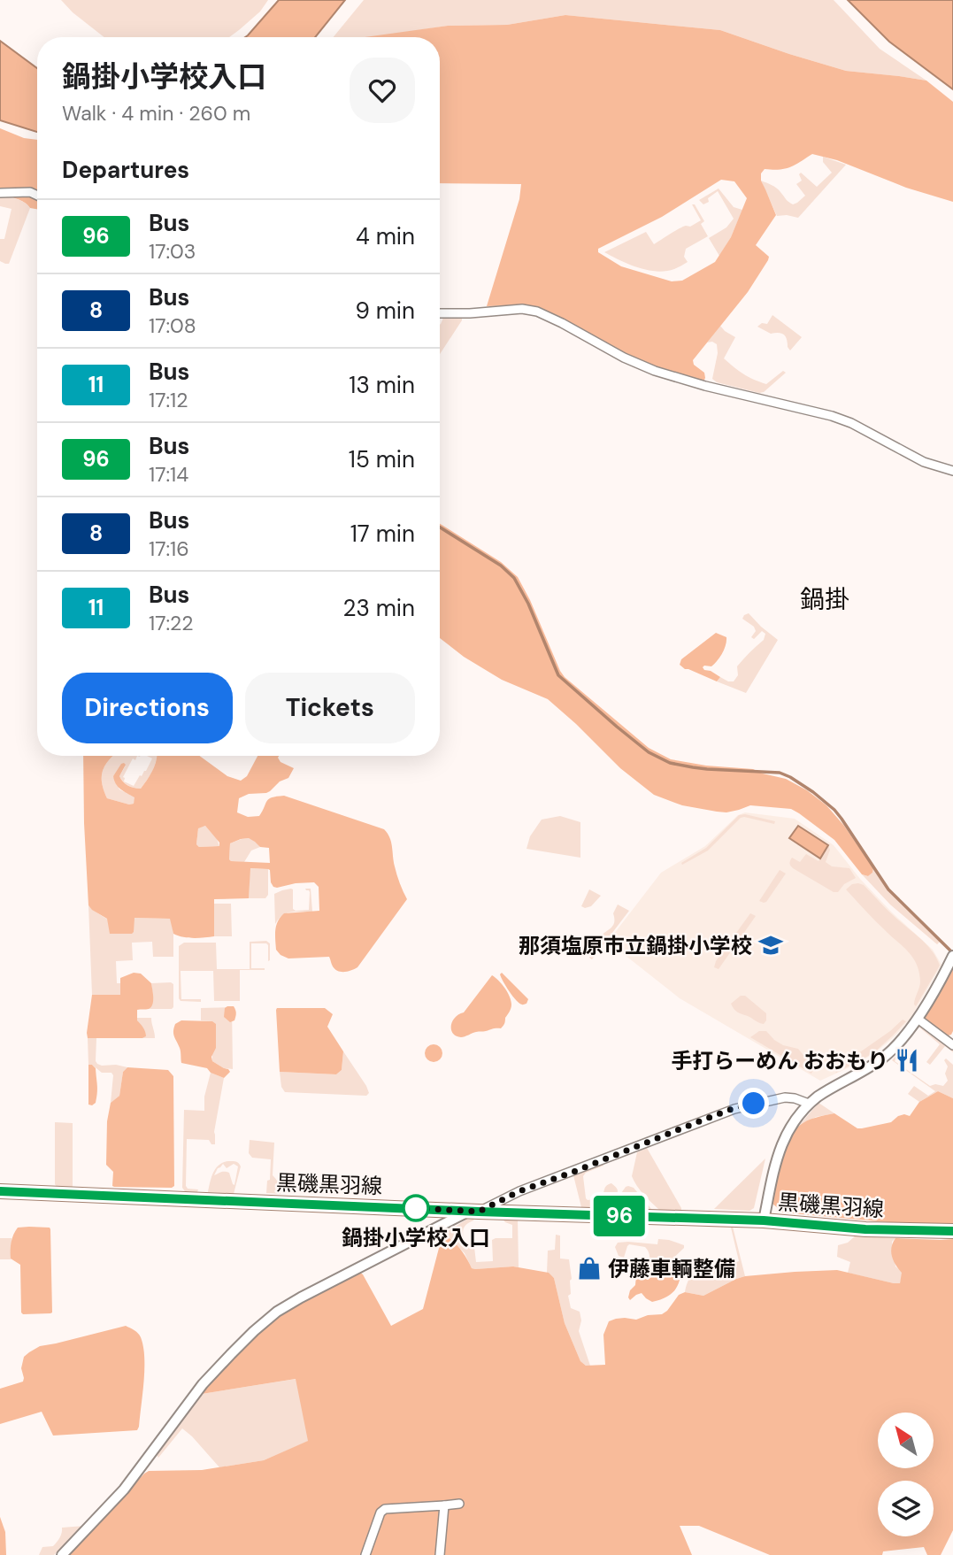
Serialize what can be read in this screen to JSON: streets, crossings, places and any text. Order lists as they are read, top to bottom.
{
  "streets": {
    "main road": ["黒磯黒羽線"]
  },
  "districts": ["鍋掛"],
  "places": {
    "school or university": ["那須塩原市立鍋掛小学校"],
    "restaurant": ["手打らーめん おおもり"],
    "other": ["鍋掛小学校入口"],
    "shop": ["伊藤車輌整備"]
  },
  "lines": ["bus line 96"],
  "north": "top left",
  "page": {
    "on_map": "96",
    "heading": [
      ["鍋掛小学校入口", "Walk · 4 min · 260 m"],
      "Departures"
    ],
    "list": [
      {
        "mark": "96",
        "name": "Bus",
        "note": "17:03",
        "value": "4 min"
      },
      {
        "mark": "8",
        "name": "Bus",
        "note": "17:08",
        "value": "9 min"
      },
      {
        "mark": "11",
        "name": "Bus",
        "note": "17:12",
        "value": "13 min"
      },
      {
        "mark": "96",
        "name": "Bus",
        "note": "17:14",
        "value": "15 min"
      },
      {
        "mark": "8",
        "name": "Bus",
        "note": "17:16",
        "value": "17 min"
      },
      {
        "mark": "11",
        "name": "Bus",
        "note": "17:22",
        "value": "23 min"
      }
    ],
    "buttons": ["Directions", "Tickets"]
  }
}
